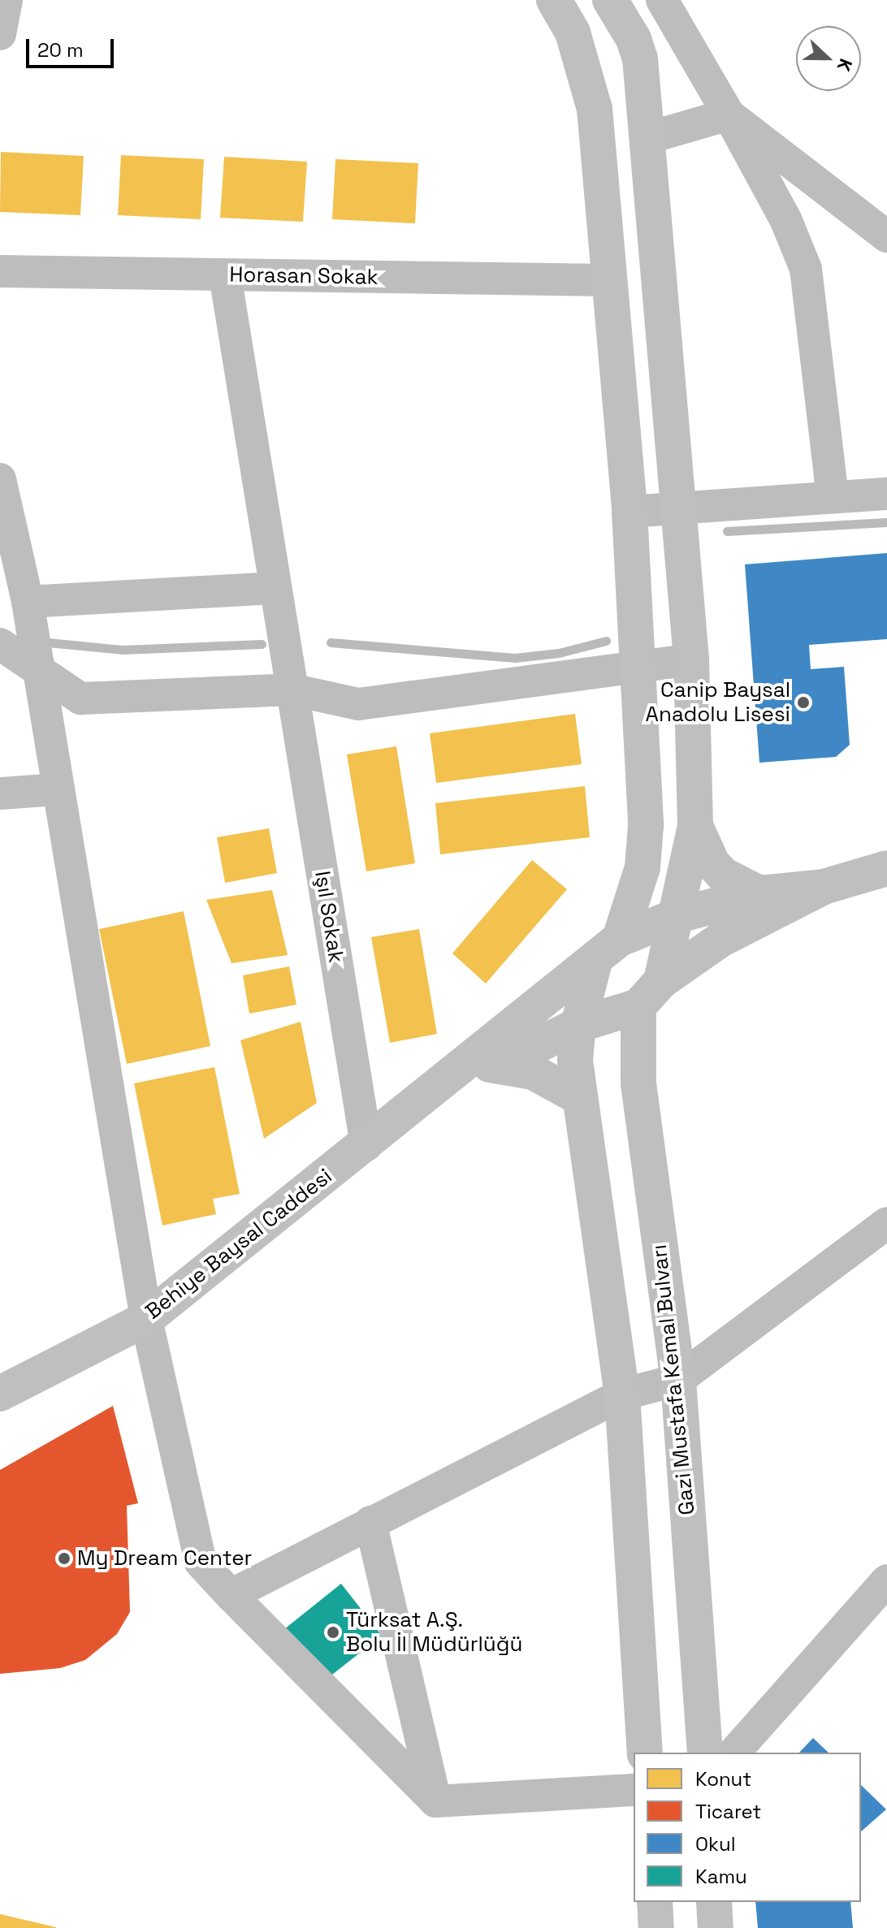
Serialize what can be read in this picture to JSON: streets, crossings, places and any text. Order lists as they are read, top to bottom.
{
  "streets": {
    "main road": ["Behiye Baysal Caddesi", "Gazi Mustafa Kemal Bulvarı"],
    "street": ["Horasan Sokak", "Işıl Sokak"]
  },
  "crossings": [
    ["Horasan Sokak", "Işıl Sokak"],
    ["Işıl Sokak", "Behiye Baysal Caddesi"],
    ["Behiye Baysal Caddesi", "Gazi Mustafa Kemal Bulvarı"]
  ],
  "places": ["Canip Baysal Anadolu Lisesi", "My Dream Center", "Türksat A.Ş. Bolu İl Müdürlüğü"],
  "legend": [
    "Konut",
    "Ticaret",
    "Okul",
    "Kamu"
  ],
  "scale_bar": "20 m",
  "north": "right"
}
